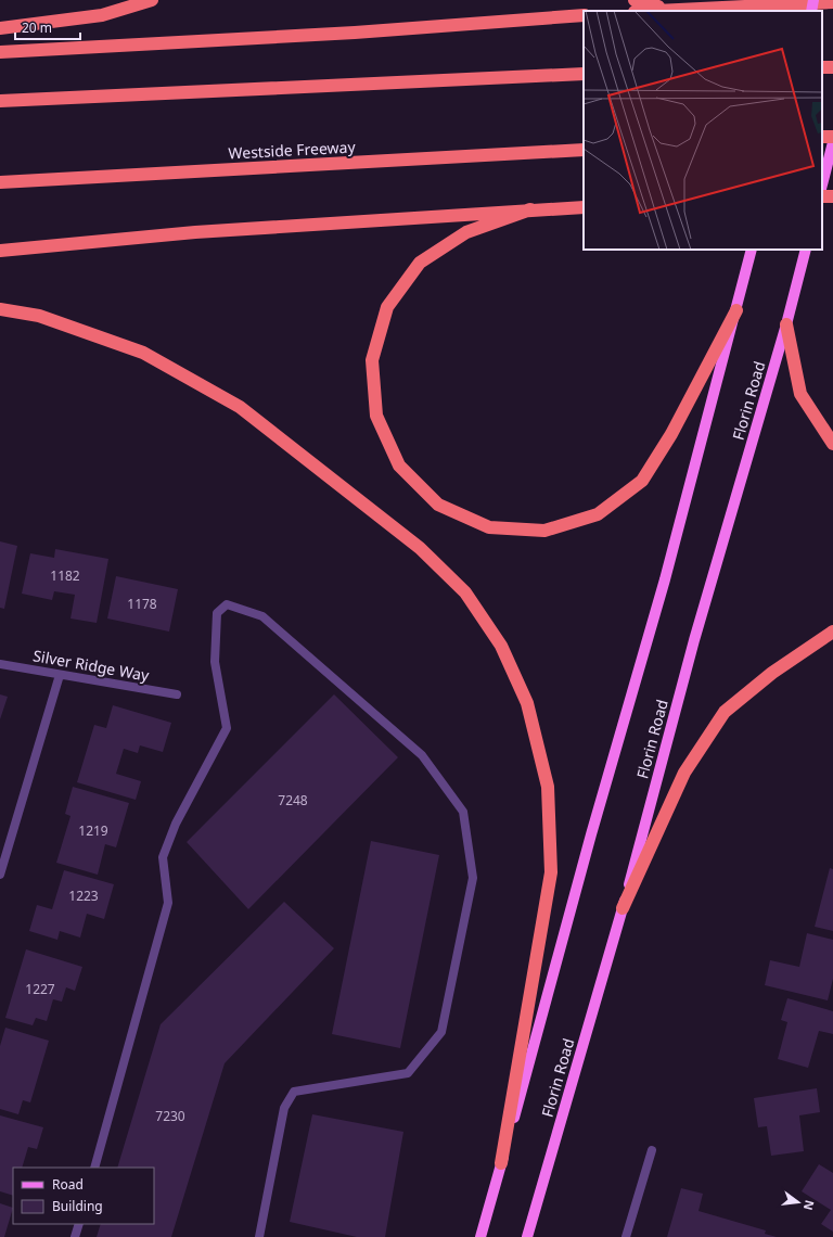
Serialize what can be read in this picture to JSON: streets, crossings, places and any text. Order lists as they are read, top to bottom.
{
  "streets": {
    "highway": ["Westside Freeway"],
    "main road": ["Florin Road"],
    "street": ["Silver Ridge Way"]
  },
  "house_numbers": [
    "1182",
    "1178",
    "7248",
    "1219",
    "1223",
    "1227",
    "7230"
  ],
  "legend": ["Road", "Building"],
  "scale_bar": "20 m",
  "north": "right"
}
